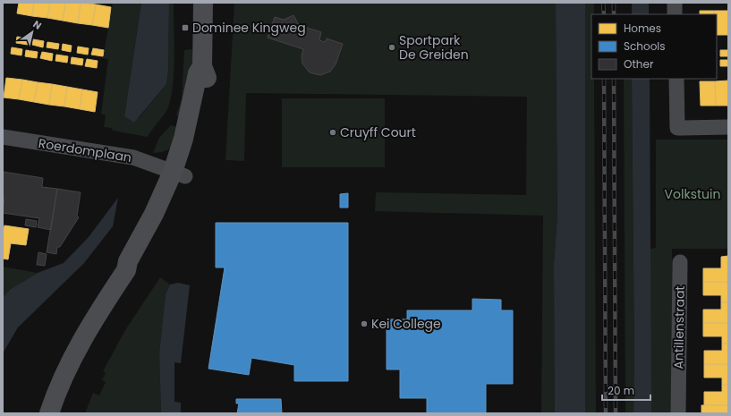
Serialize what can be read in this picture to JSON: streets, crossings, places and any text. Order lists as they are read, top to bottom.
{
  "streets": {
    "street": ["Roerdomplaan", "Antillenstraat"]
  },
  "parks": ["Volkstuin"],
  "places": {
    "transit": ["Dominee Kingweg"],
    "other": ["Sportpark De Greiden", "Cruyff Court", "Kei College"]
  },
  "legend": ["Homes", "Schools", "Other"],
  "scale_bar": "20 m",
  "north": "top right"
}
